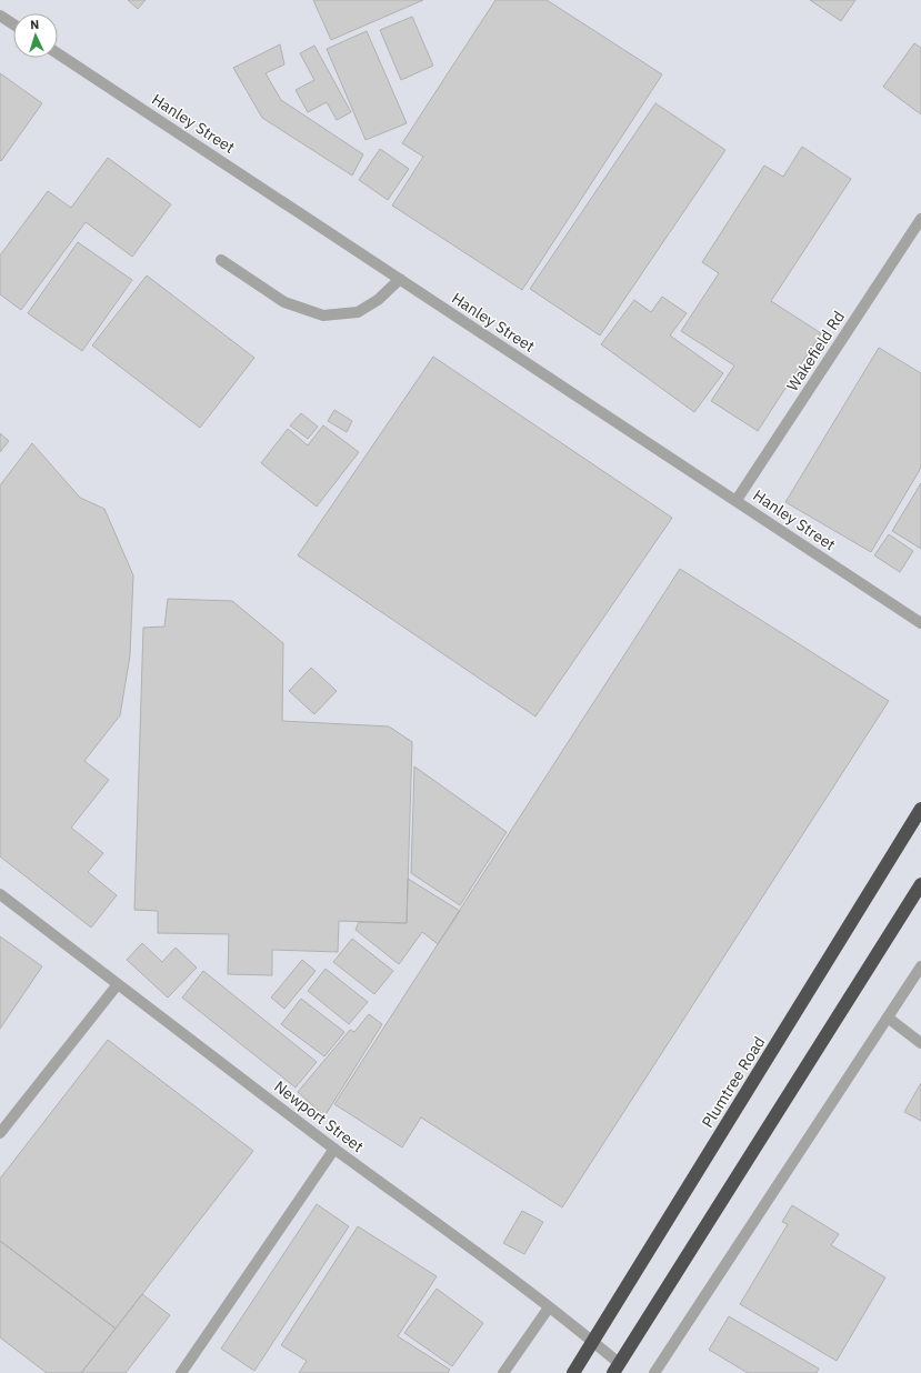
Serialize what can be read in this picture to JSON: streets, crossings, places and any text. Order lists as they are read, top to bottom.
{
  "streets": {
    "highway": ["Plumtree Road"],
    "street": ["Hanley Street", "Wakefield Rd", "Newport Street"]
  },
  "crossings": [
    ["Hanley Street", "Wakefield Rd"],
    ["Plumtree Road", "Newport Street"]
  ],
  "north": "top"
}
